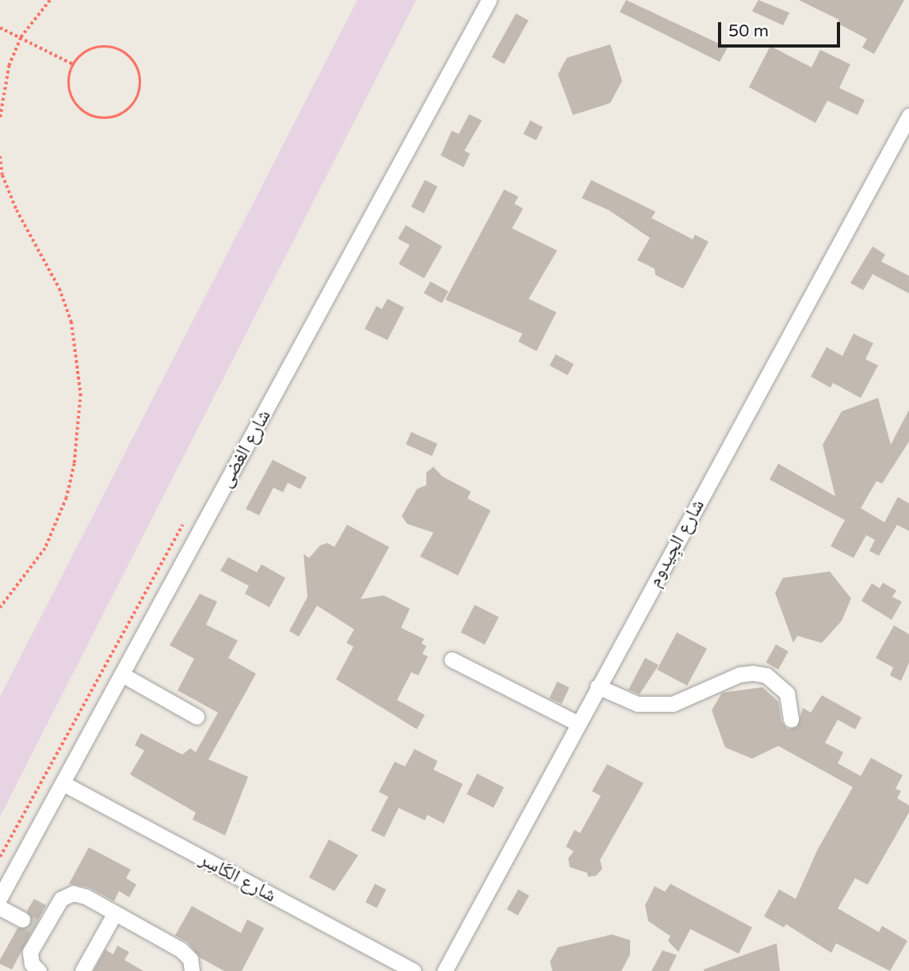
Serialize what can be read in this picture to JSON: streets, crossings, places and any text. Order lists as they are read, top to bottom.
{
  "streets": {
    "street": ["شارع الغضى", "شارع الجِيدوم", "شارع الكَاسِر"]
  },
  "crossings": [
    ["شارع الغضى", "شارع الكَاسِر"]
  ],
  "scale_bar": "50 m"
}
